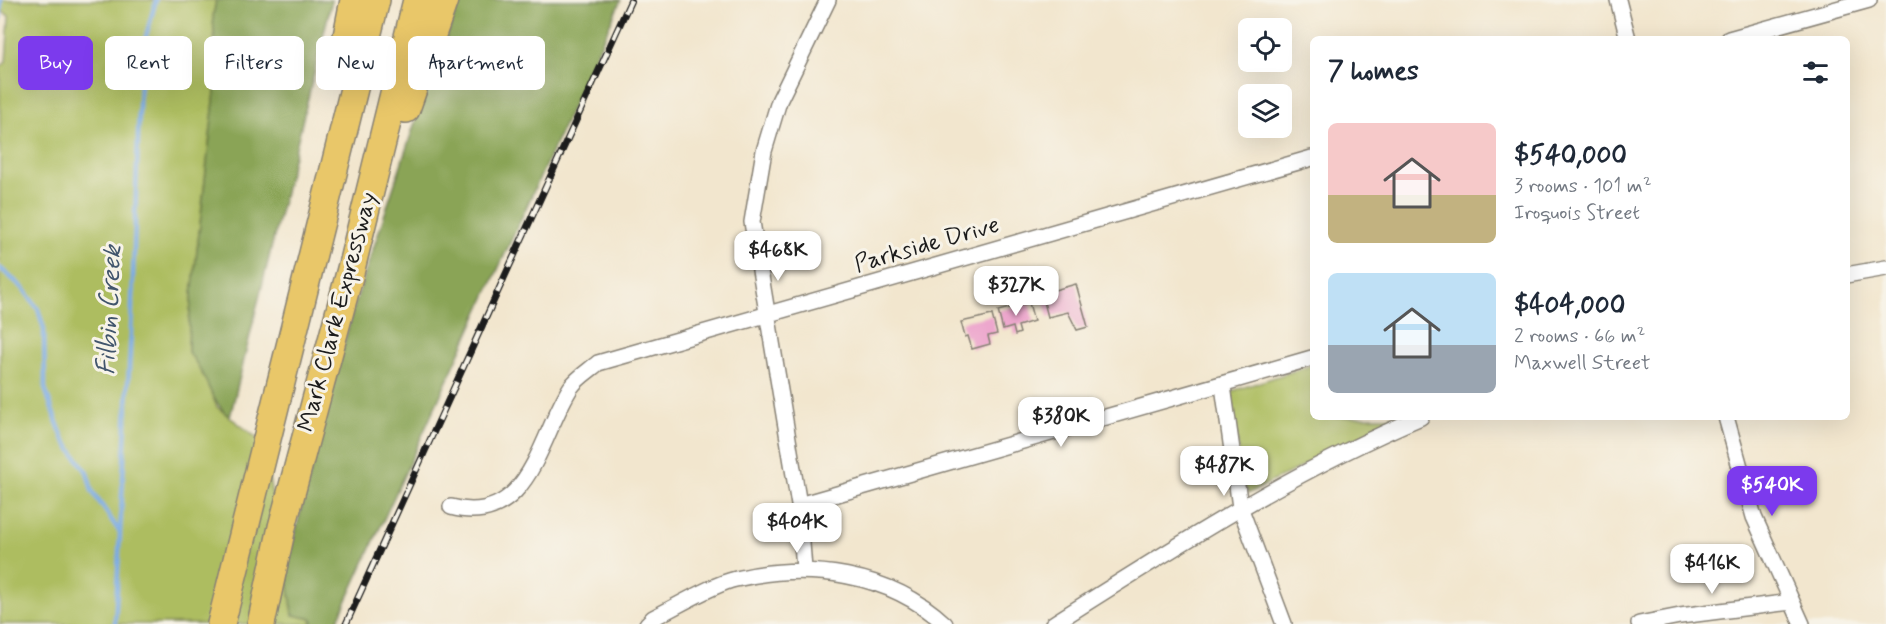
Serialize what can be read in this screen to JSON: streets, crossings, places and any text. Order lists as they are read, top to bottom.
{
  "streets": {
    "highway": ["Mark Clark Expressway"],
    "street": ["Parkside Drive"]
  },
  "water": ["Filbin Creek"],
  "page": {
    "chip": [
      "Buy",
      "Rent",
      "Filters",
      "New",
      "Apartment"
    ],
    "heading": "7 homes",
    "list": [
      {
        "name": "$540,000",
        "note": "3 rooms · 101 m² · Iroquois Street"
      },
      {
        "name": "$404,000",
        "note": "2 rooms · 66 m² · Maxwell Street"
      }
    ],
    "price": [
      "$468K",
      "$327K",
      "$380K",
      "$487K",
      "$540K",
      "$404K",
      "$416K"
    ]
  }
}
